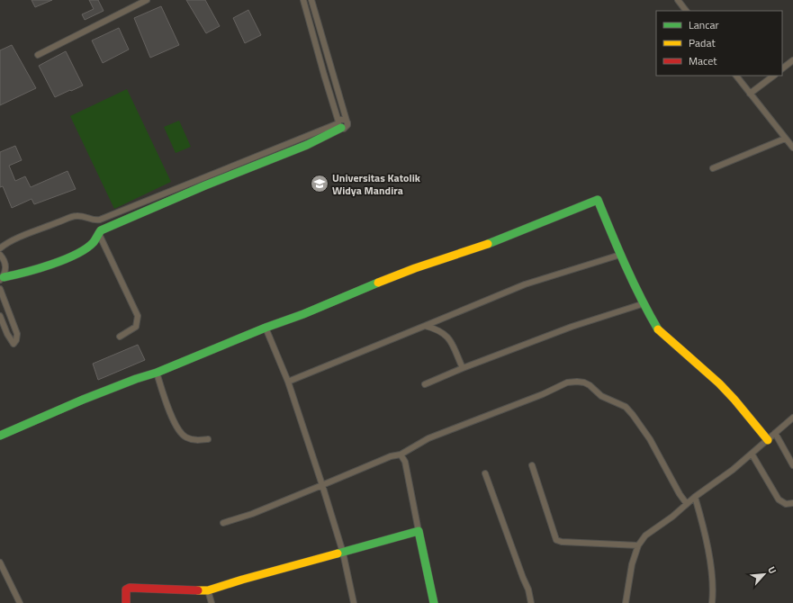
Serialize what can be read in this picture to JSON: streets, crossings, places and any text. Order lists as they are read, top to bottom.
{
  "places": {
    "school or university": ["Universitas Katolik Widya Mandira"]
  },
  "legend": ["Lancar", "Padat", "Macet"],
  "north": "top right"
}
